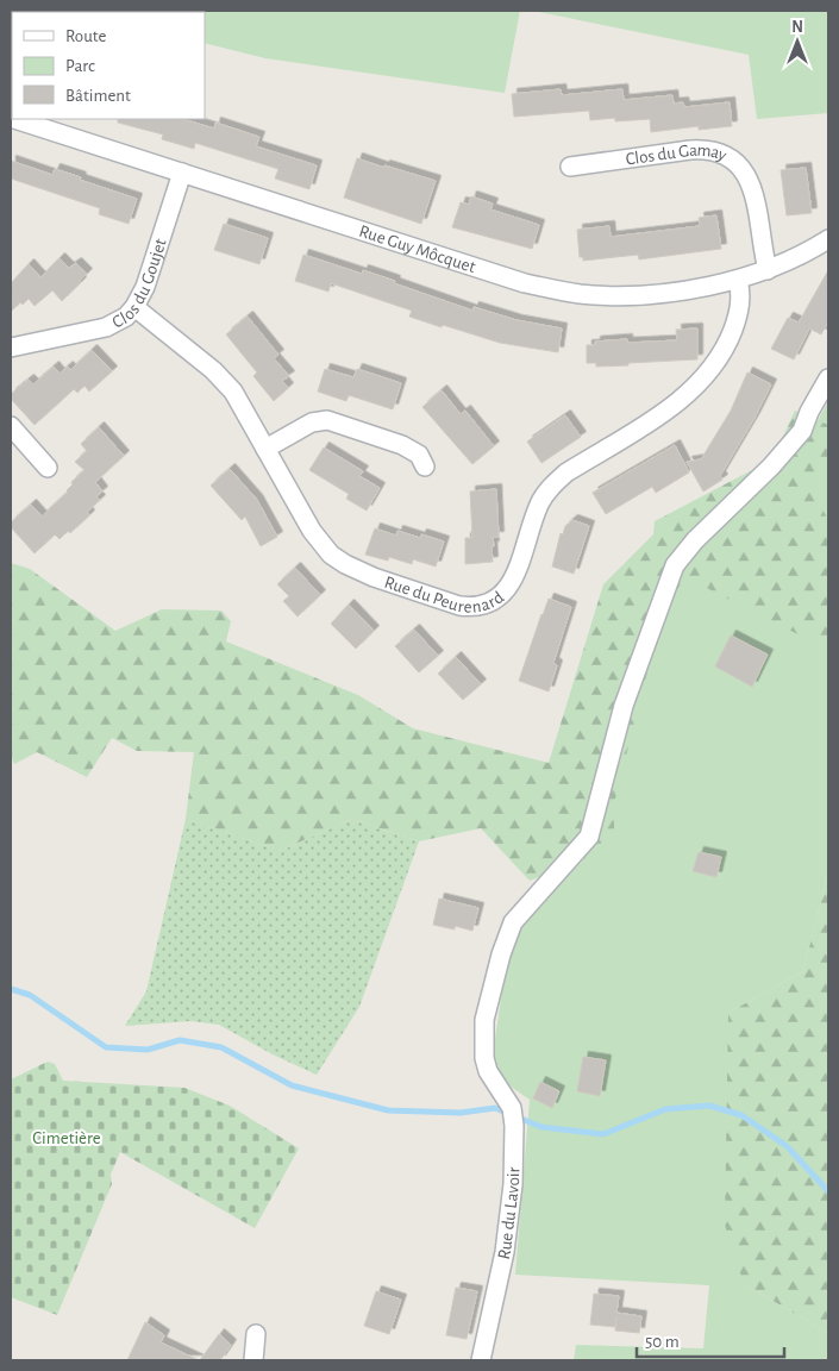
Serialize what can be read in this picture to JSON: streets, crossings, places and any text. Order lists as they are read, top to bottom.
{
  "streets": {
    "street": [
      "Clos du Gamay",
      "Rue Guy Môcquet",
      "Clos du Goujet",
      "Rue du Peurenard",
      "Rue du Lavoir"
    ]
  },
  "crossings": [
    ["Clos du Gamay", "Rue Guy Môcquet"],
    ["Rue Guy Môcquet", "Clos du Goujet"],
    ["Rue Guy Môcquet", "Rue du Peurenard"],
    ["Clos du Goujet", "Rue du Peurenard"]
  ],
  "parks": ["Cimetière"],
  "legend": ["Route", "Parc", "Bâtiment"],
  "scale_bar": "50 m",
  "north": "top"
}
